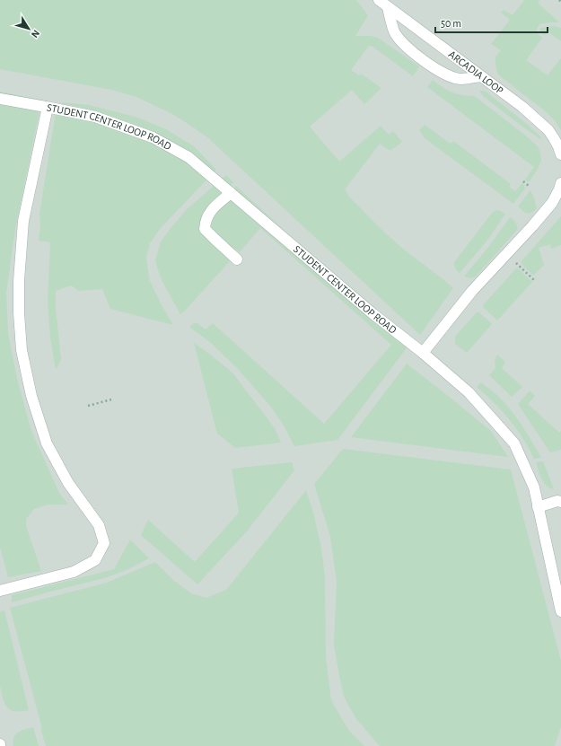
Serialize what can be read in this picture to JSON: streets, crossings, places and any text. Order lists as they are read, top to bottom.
{
  "streets": {
    "street": ["ARCADIA LOOP", "STUDENT CENTER LOOP ROAD"]
  },
  "scale_bar": "50 m",
  "north": "bottom right"
}
